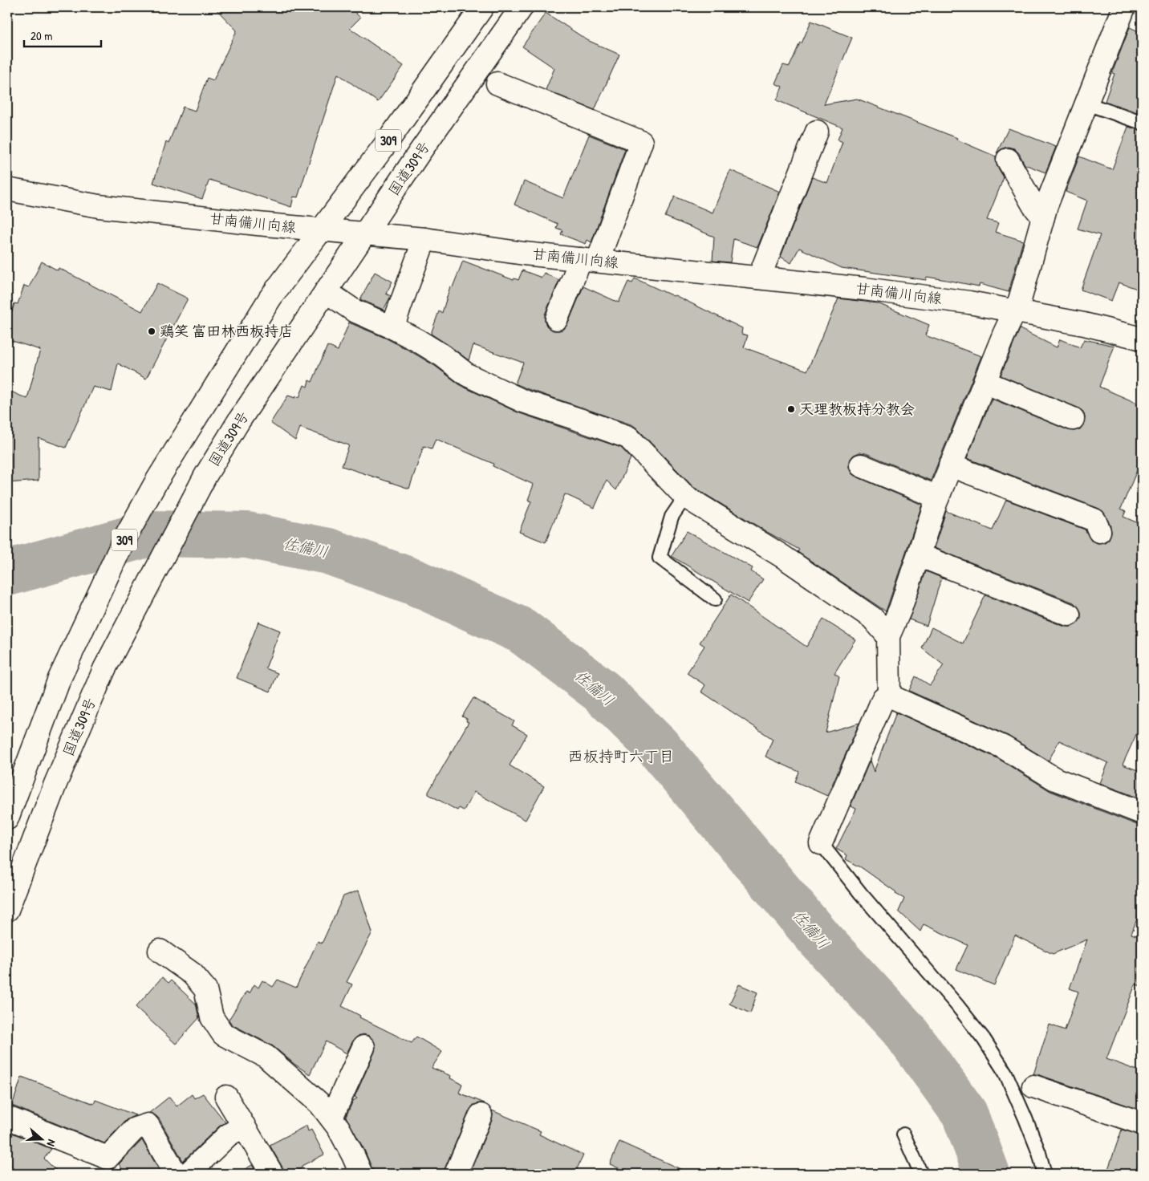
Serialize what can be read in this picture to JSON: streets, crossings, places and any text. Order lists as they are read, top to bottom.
{
  "streets": {
    "main road": ["309", "国道309号", "甘南備川向線"]
  },
  "crossings": [
    ["309", "甘南備川向線"],
    ["国道309号", "甘南備川向線"]
  ],
  "districts": ["西板持町六丁目"],
  "water": ["佐備川"],
  "places": ["鶏笑 富田林西板持店", "天理教板持分教会"],
  "scale_bar": "20 m",
  "north": "right"
}
